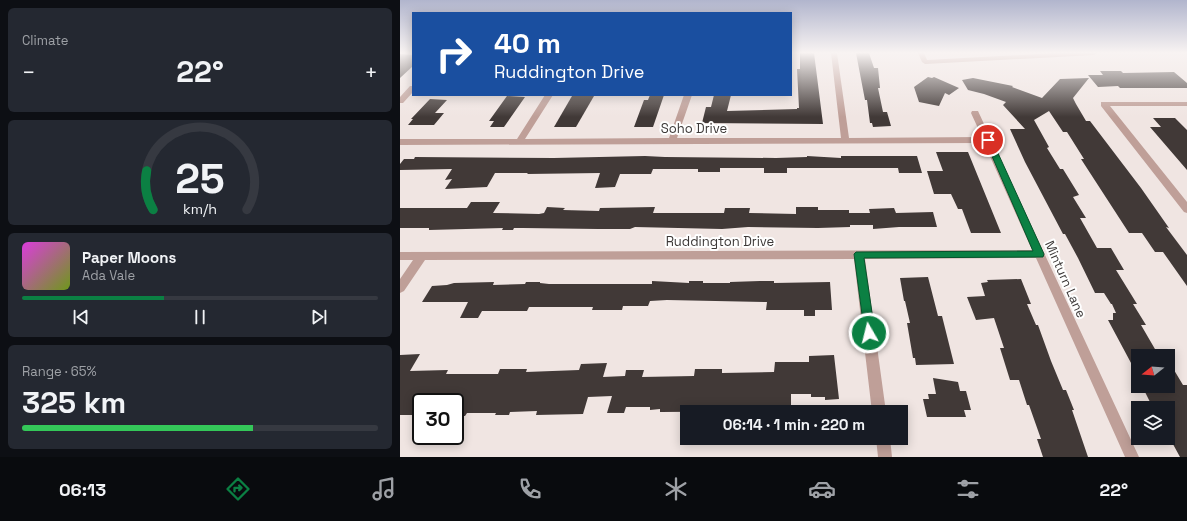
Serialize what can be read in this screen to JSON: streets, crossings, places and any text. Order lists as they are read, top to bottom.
{
  "streets": {
    "street": ["Soho Drive", "Ruddington Drive", "Minturn Lane"]
  },
  "crossings": [
    ["Soho Drive", "Minturn Lane"],
    ["Ruddington Drive", "Minturn Lane"]
  ],
  "north": "left",
  "page": {
    "tile": [
      "Climate",
      ["Range · 65%", "325 km"]
    ],
    "turn": ["40 m", "Ruddington Drive"],
    "heat": ["−", "22°", "+"],
    "song": ["Paper Moons", "Ada Vale"],
    "limit": "30",
    "trip": "06:14 · 1 min · 220 m",
    "tabs": ["06:13", "22°"],
    "gauge": ["25", "km/h"]
  }
}
